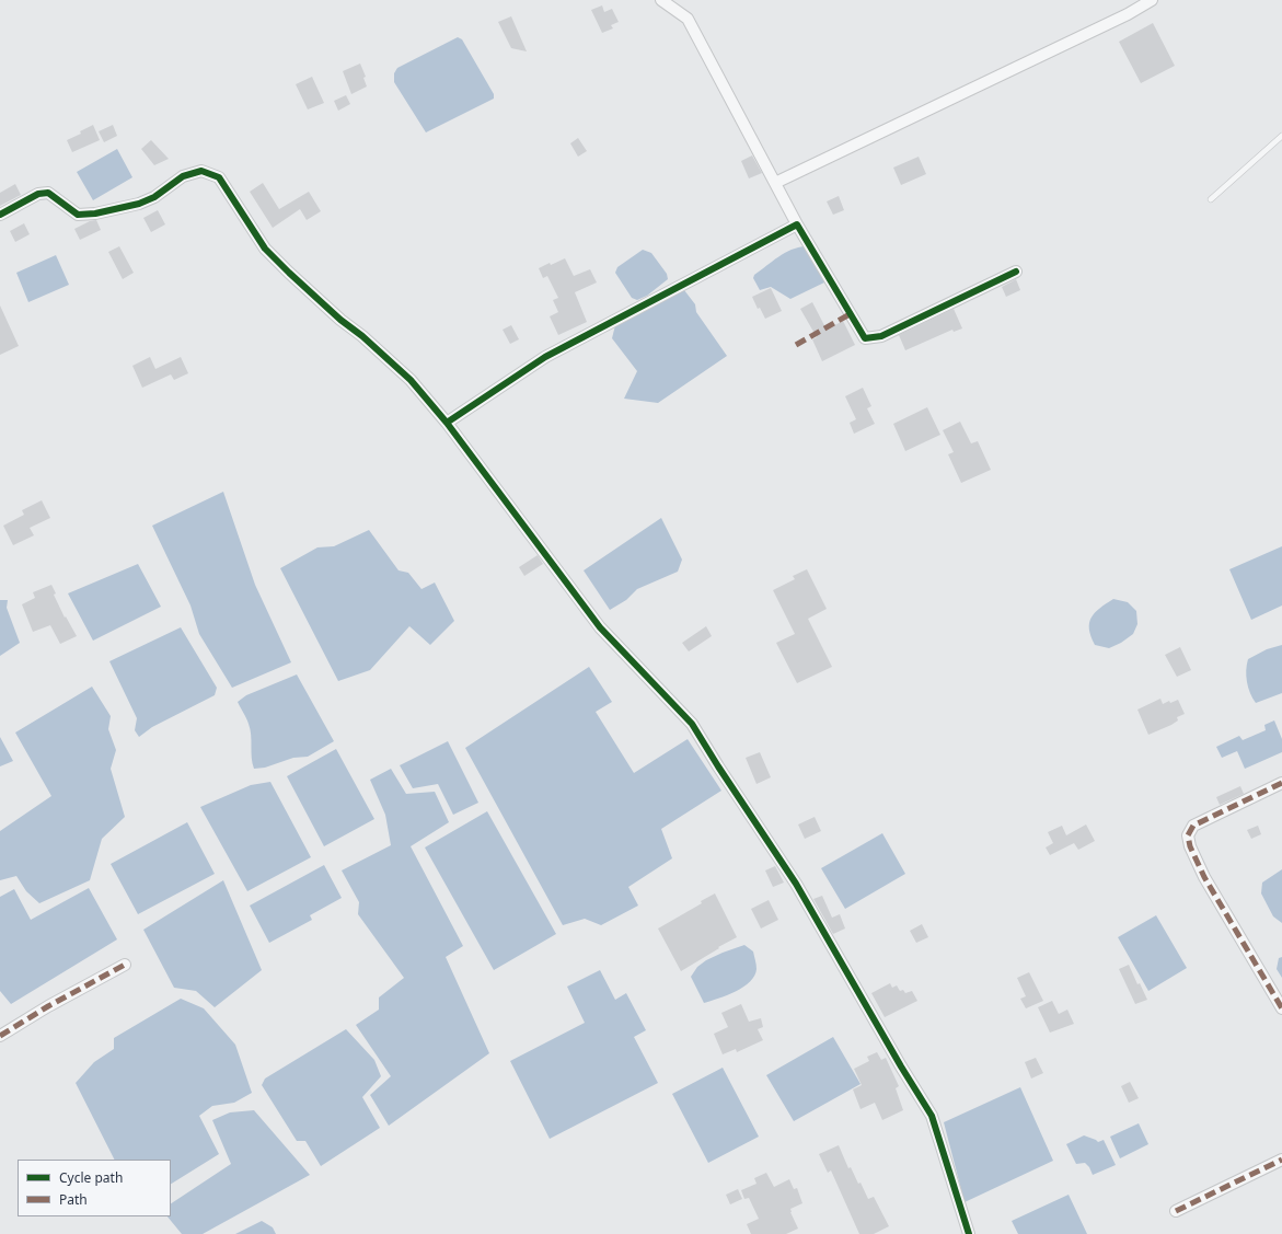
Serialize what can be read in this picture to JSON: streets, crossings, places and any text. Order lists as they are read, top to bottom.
{
  "legend": ["Cycle path", "Path"]
}
